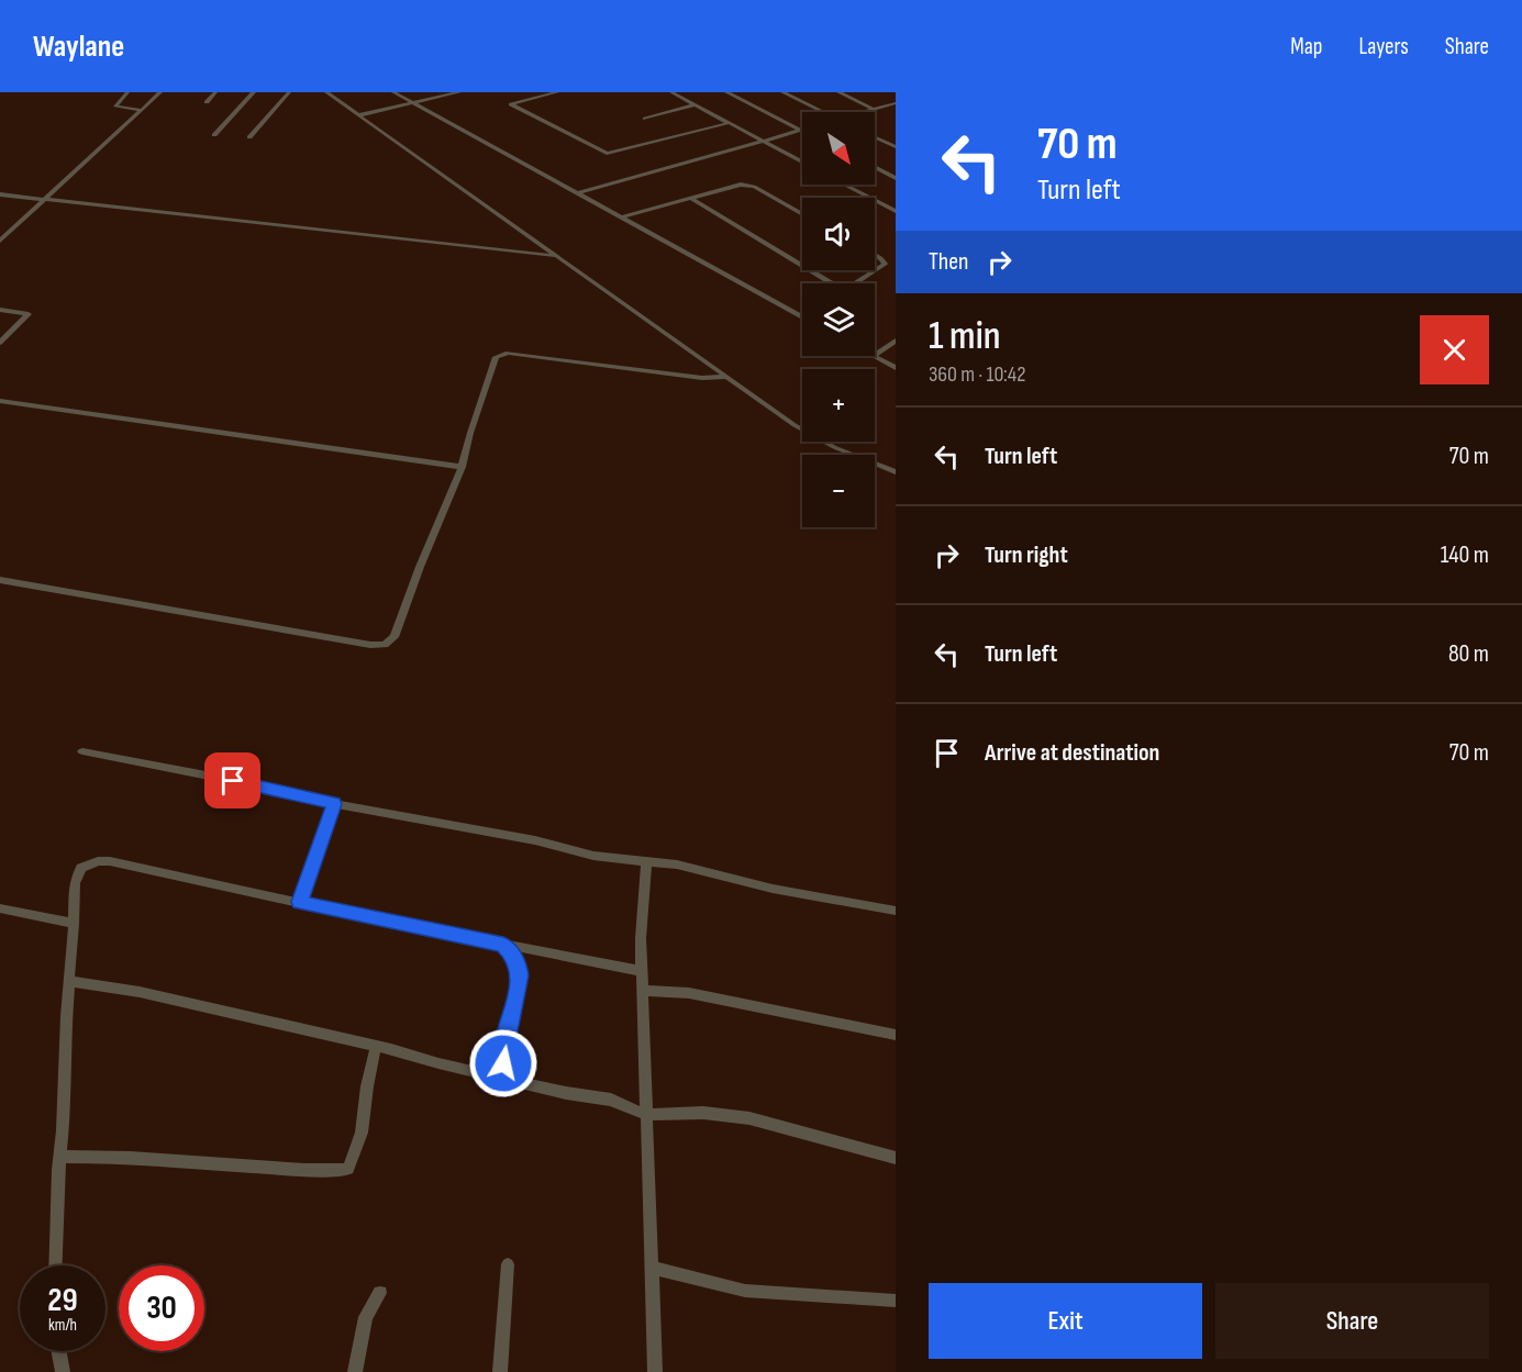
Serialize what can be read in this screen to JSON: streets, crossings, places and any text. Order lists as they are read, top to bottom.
{
  "north": "bottom right",
  "page": {
    "header": "Waylane",
    "nav": ["Map", "Layers", "Share"],
    "turn": ["70 m", "Turn left"],
    "map_buttons": ["+", "−"],
    "then": "Then",
    "heading": ["1 min", "360 m · 10:42"],
    "list": [
      {
        "name": "Turn left",
        "value": "70 m"
      },
      {
        "name": "Turn right",
        "value": "140 m"
      },
      {
        "name": "Turn left",
        "value": "80 m"
      },
      {
        "name": "Arrive at destination",
        "value": "70 m"
      }
    ],
    "speed": "29 km/h",
    "limit": "30",
    "buttons": ["Exit", "Share"]
  }
}
